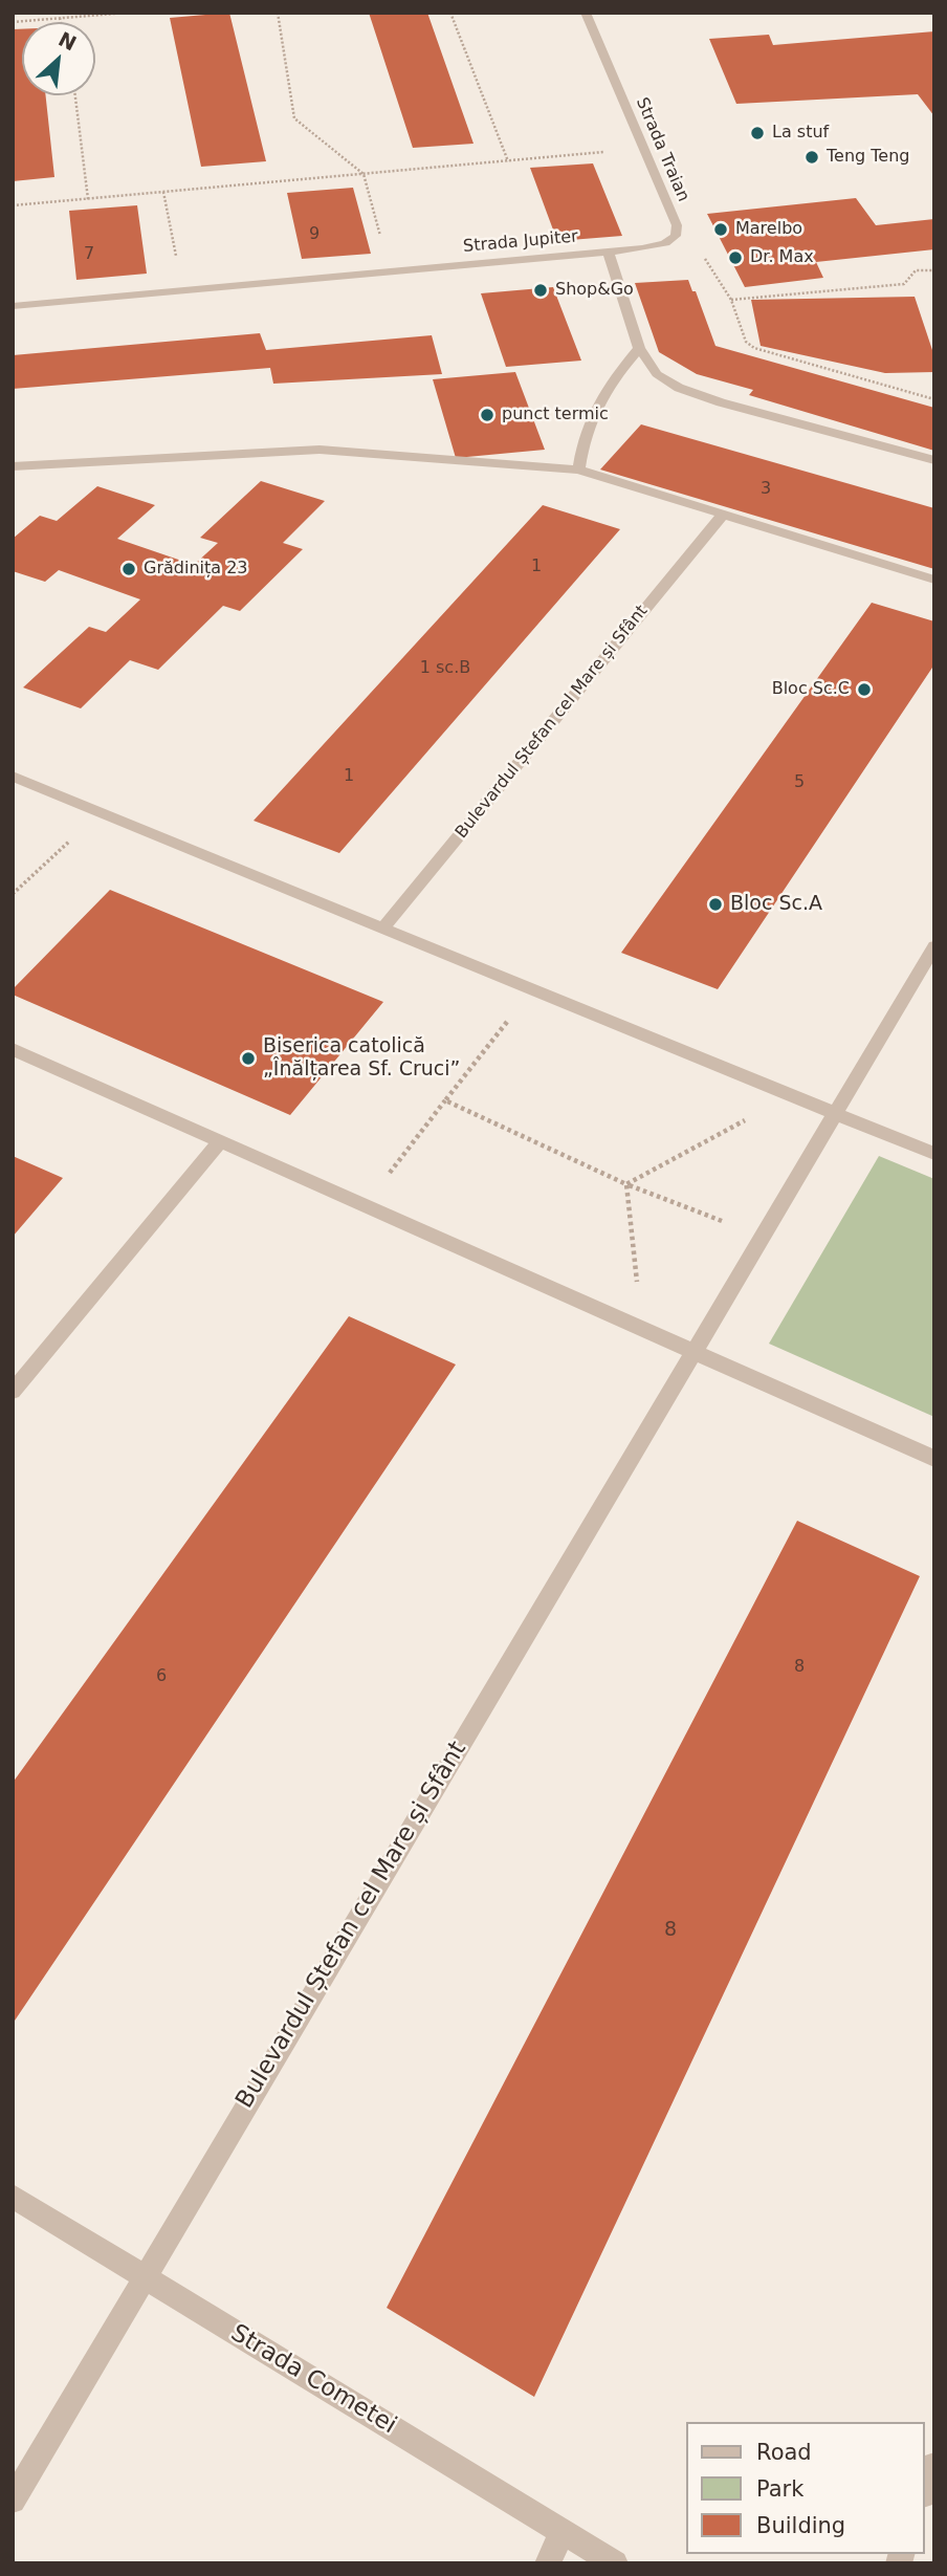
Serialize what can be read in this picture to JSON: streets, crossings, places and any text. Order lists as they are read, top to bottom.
{
  "streets": {
    "street": [
      "Strada Traian",
      "Strada Jupiter",
      "Bulevardul Ștefan cel Mare și Sfânt",
      "Strada Cometei"
    ]
  },
  "crossings": [
    ["Bulevardul Ștefan cel Mare și Sfânt", "Strada Cometei"]
  ],
  "places": [
    "La stuf",
    "Teng Teng",
    "Marelbo",
    "Dr. Max",
    "Shop&Go",
    "punct termic",
    "Grădinița 23",
    "Bloc Sc.C",
    "Bloc Sc.A",
    "Biserica catolică „Înălțarea Sf. Cruci”"
  ],
  "house_numbers": [
    "9",
    "7",
    "3",
    "1",
    "1 sc.B",
    "1",
    "5",
    "8",
    "6",
    "8"
  ],
  "legend": ["Road", "Park", "Building"],
  "north": "top right"
}
